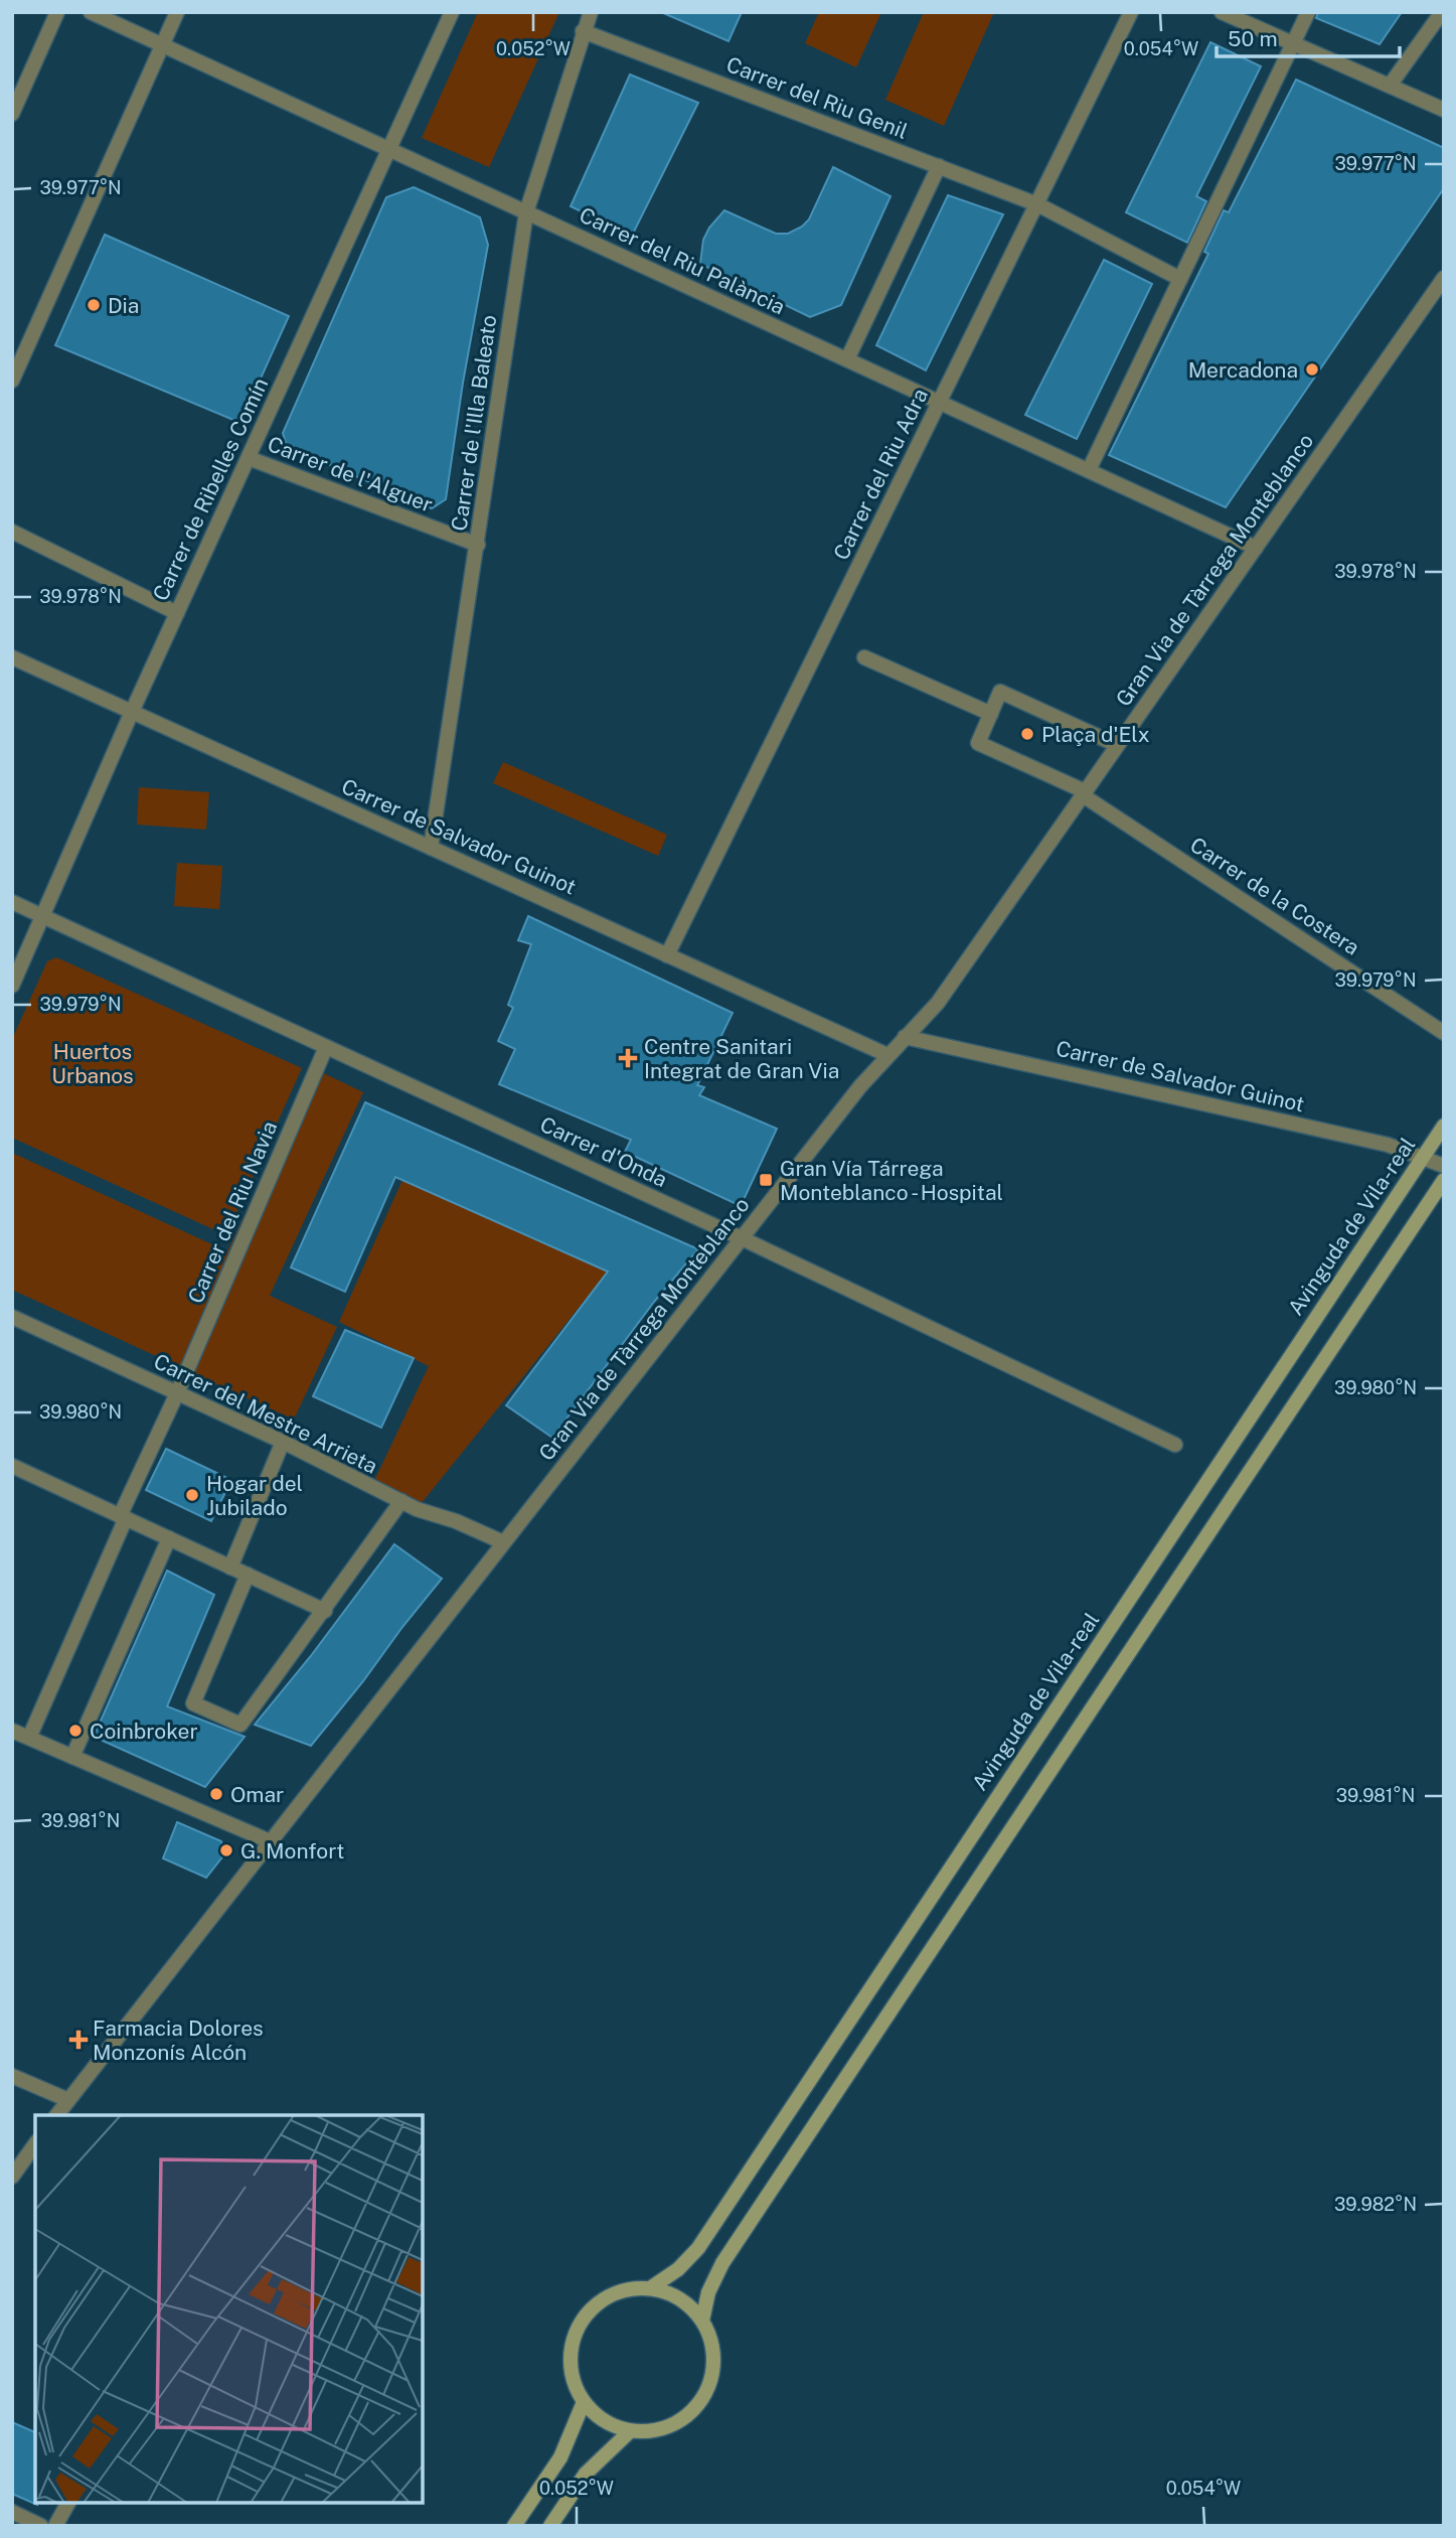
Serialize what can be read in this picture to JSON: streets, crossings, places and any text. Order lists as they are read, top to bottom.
{
  "streets": {
    "main road": ["Avinguda de Vila-real"],
    "street": [
      "Carrer del Riu Genil",
      "Carrer del Riu Palància",
      "Carrer de l'Illa Baleato",
      "Carrer de l'Alguer",
      "Carrer del Riu Adra",
      "Carrer de Ribelles Comín",
      "Gran Via de Tàrrega Monteblanco",
      "Carrer de Salvador Guinot",
      "Carrer de la Costera",
      "Carrer d'Onda",
      "Carrer del Riu Navia",
      "Carrer del Mestre Arrieta"
    ]
  },
  "crossings": [
    ["Carrer del Riu Genil", "Carrer de l'Illa Baleato"],
    ["Carrer del Riu Genil", "Carrer del Riu Adra"],
    ["Carrer del Riu Palància", "Carrer de l'Illa Baleato"],
    ["Carrer del Riu Palància", "Carrer del Riu Adra"],
    ["Carrer del Riu Palància", "Carrer de Ribelles Comín"],
    ["Carrer del Riu Palància", "Gran Via de Tàrrega Monteblanco"],
    ["Carrer de l'Illa Baleato", "Carrer de l'Alguer"],
    ["Carrer de l'Illa Baleato", "Carrer de Salvador Guinot"],
    ["Carrer de l'Alguer", "Carrer de Ribelles Comín"],
    ["Carrer del Riu Adra", "Carrer de Salvador Guinot"],
    ["Carrer de Ribelles Comín", "Carrer de Salvador Guinot"],
    ["Carrer de Ribelles Comín", "Carrer d'Onda"],
    ["Gran Via de Tàrrega Monteblanco", "Carrer de Salvador Guinot"],
    ["Gran Via de Tàrrega Monteblanco", "Carrer de la Costera"],
    ["Gran Via de Tàrrega Monteblanco", "Carrer d'Onda"],
    ["Gran Via de Tàrrega Monteblanco", "Carrer del Mestre Arrieta"],
    ["Carrer de Salvador Guinot", "Avinguda de Vila-real"],
    ["Carrer d'Onda", "Carrer del Riu Navia"],
    ["Carrer del Riu Navia", "Carrer del Mestre Arrieta"]
  ],
  "parks": ["Huertos Urbanos"],
  "places": {
    "other": [
      "Dia",
      "Mercadona",
      "Plaça d'Elx",
      "Hogar del Jubilado",
      "Coinbroker",
      "Omar",
      "G. Monfort"
    ],
    "health": ["Centre Sanitari Integrat de Gran Via", "Farmacia Dolores Monzonís Alcón"],
    "transit": ["Gran Vía Tárrega Monteblanco - Hospital"]
  },
  "scale_bar": "50 m",
  "coordinates": [
    "0.052°W",
    "0.054°W",
    "39.977°N",
    "39.978°N",
    "39.979°N",
    "39.980°N",
    "39.981°N",
    "39.982°N"
  ]
}
